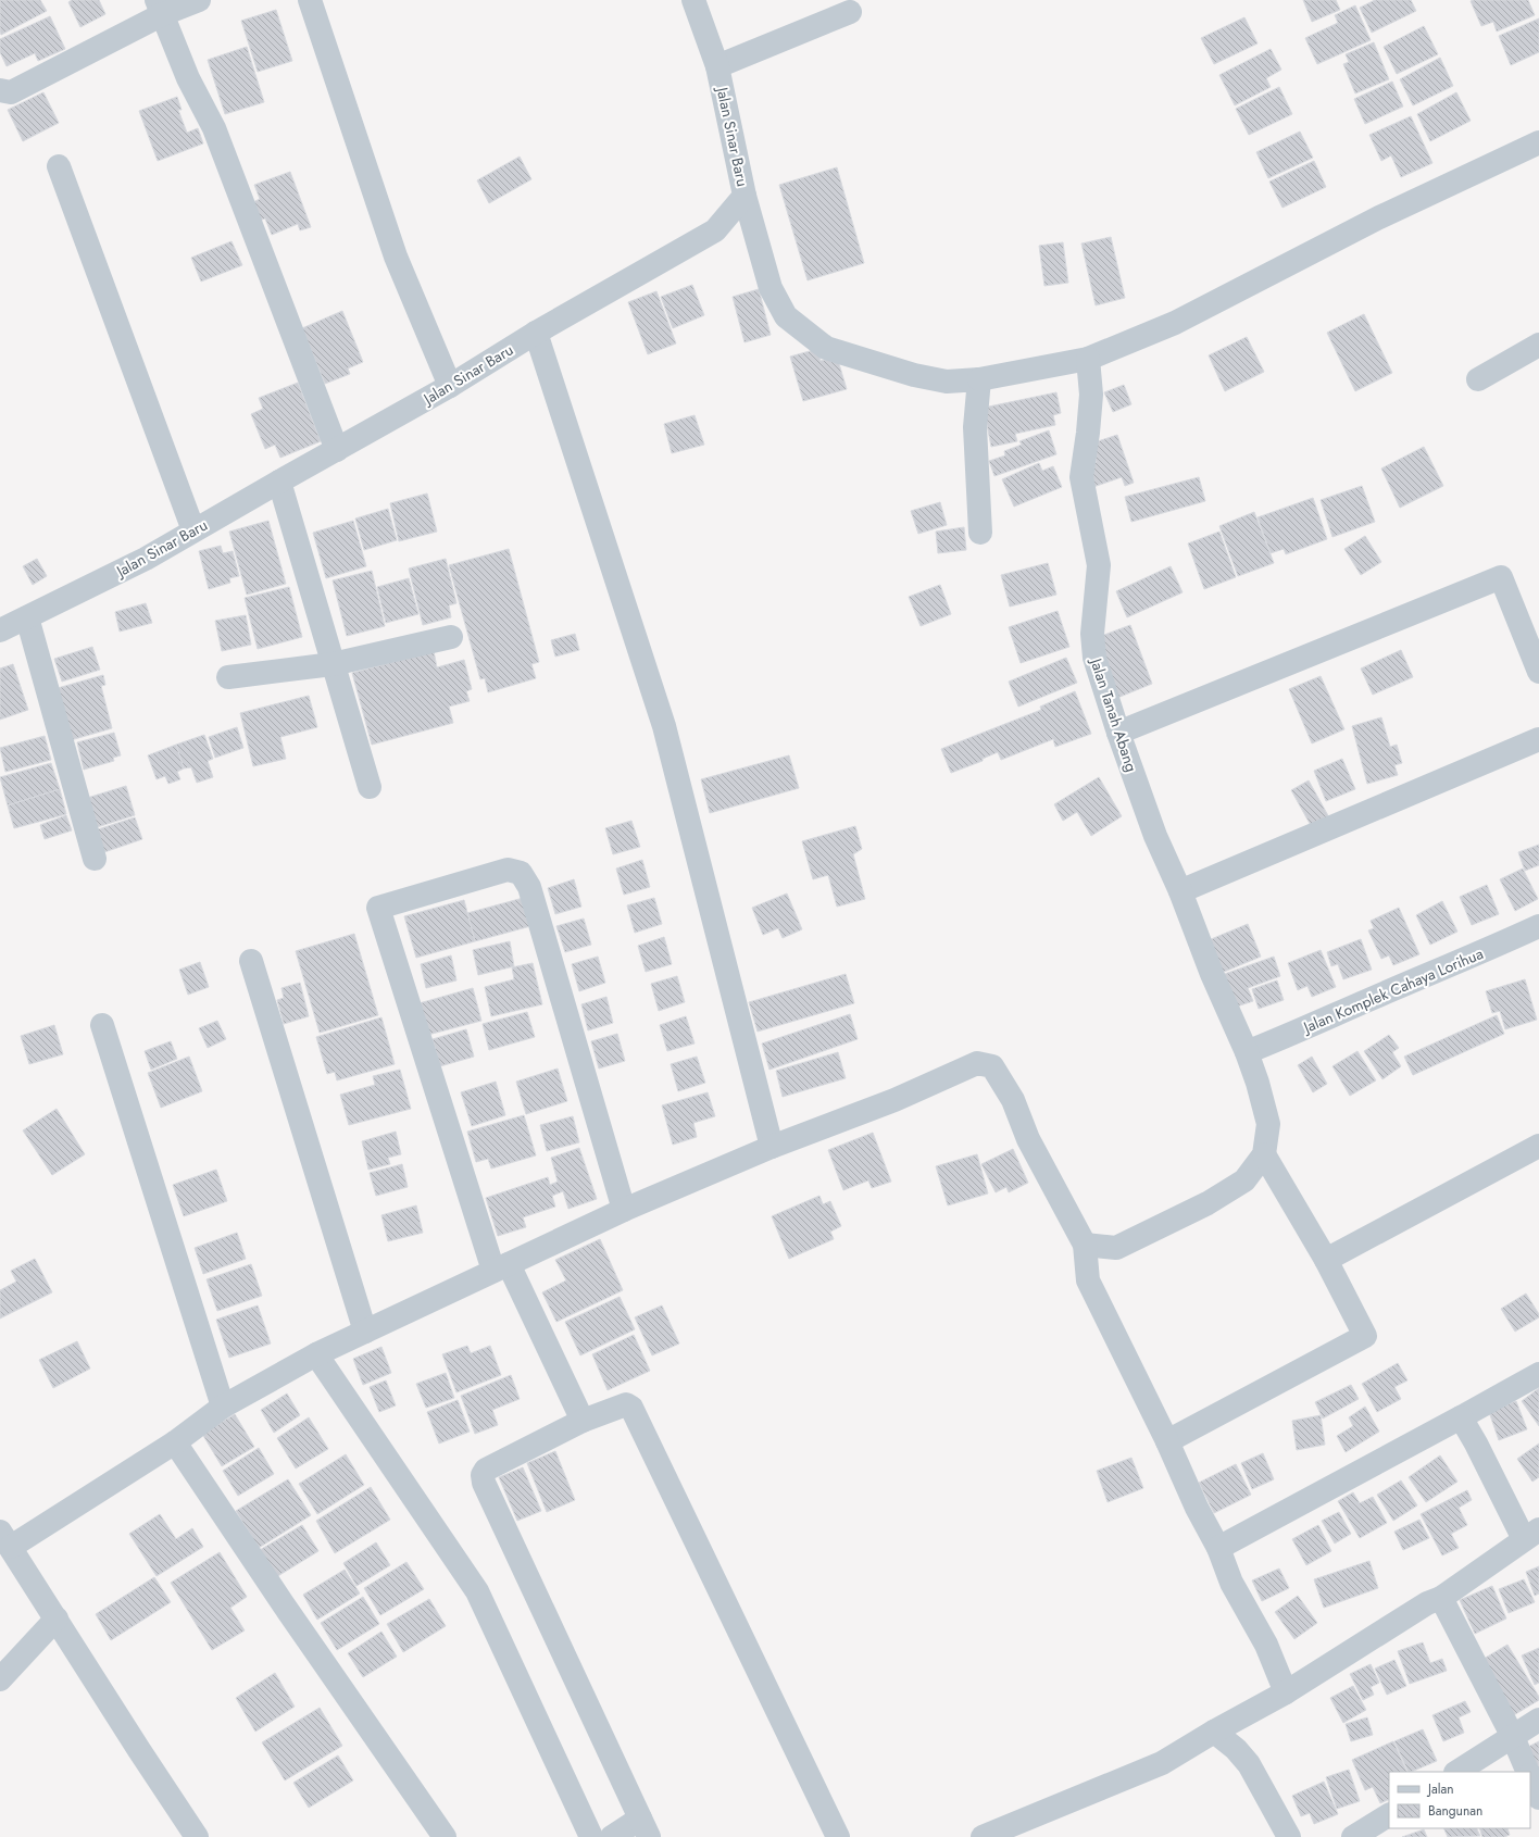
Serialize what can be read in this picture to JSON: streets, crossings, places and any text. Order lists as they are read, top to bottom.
{
  "streets": {
    "street": ["Jalan Sinar Baru", "Jalan Tanah Abang", "Jalan Komplek Cahaya Lorihua"]
  },
  "crossings": [
    ["Jalan Tanah Abang", "Jalan Komplek Cahaya Lorihua"]
  ],
  "legend": ["Jalan", "Bangunan"]
}
